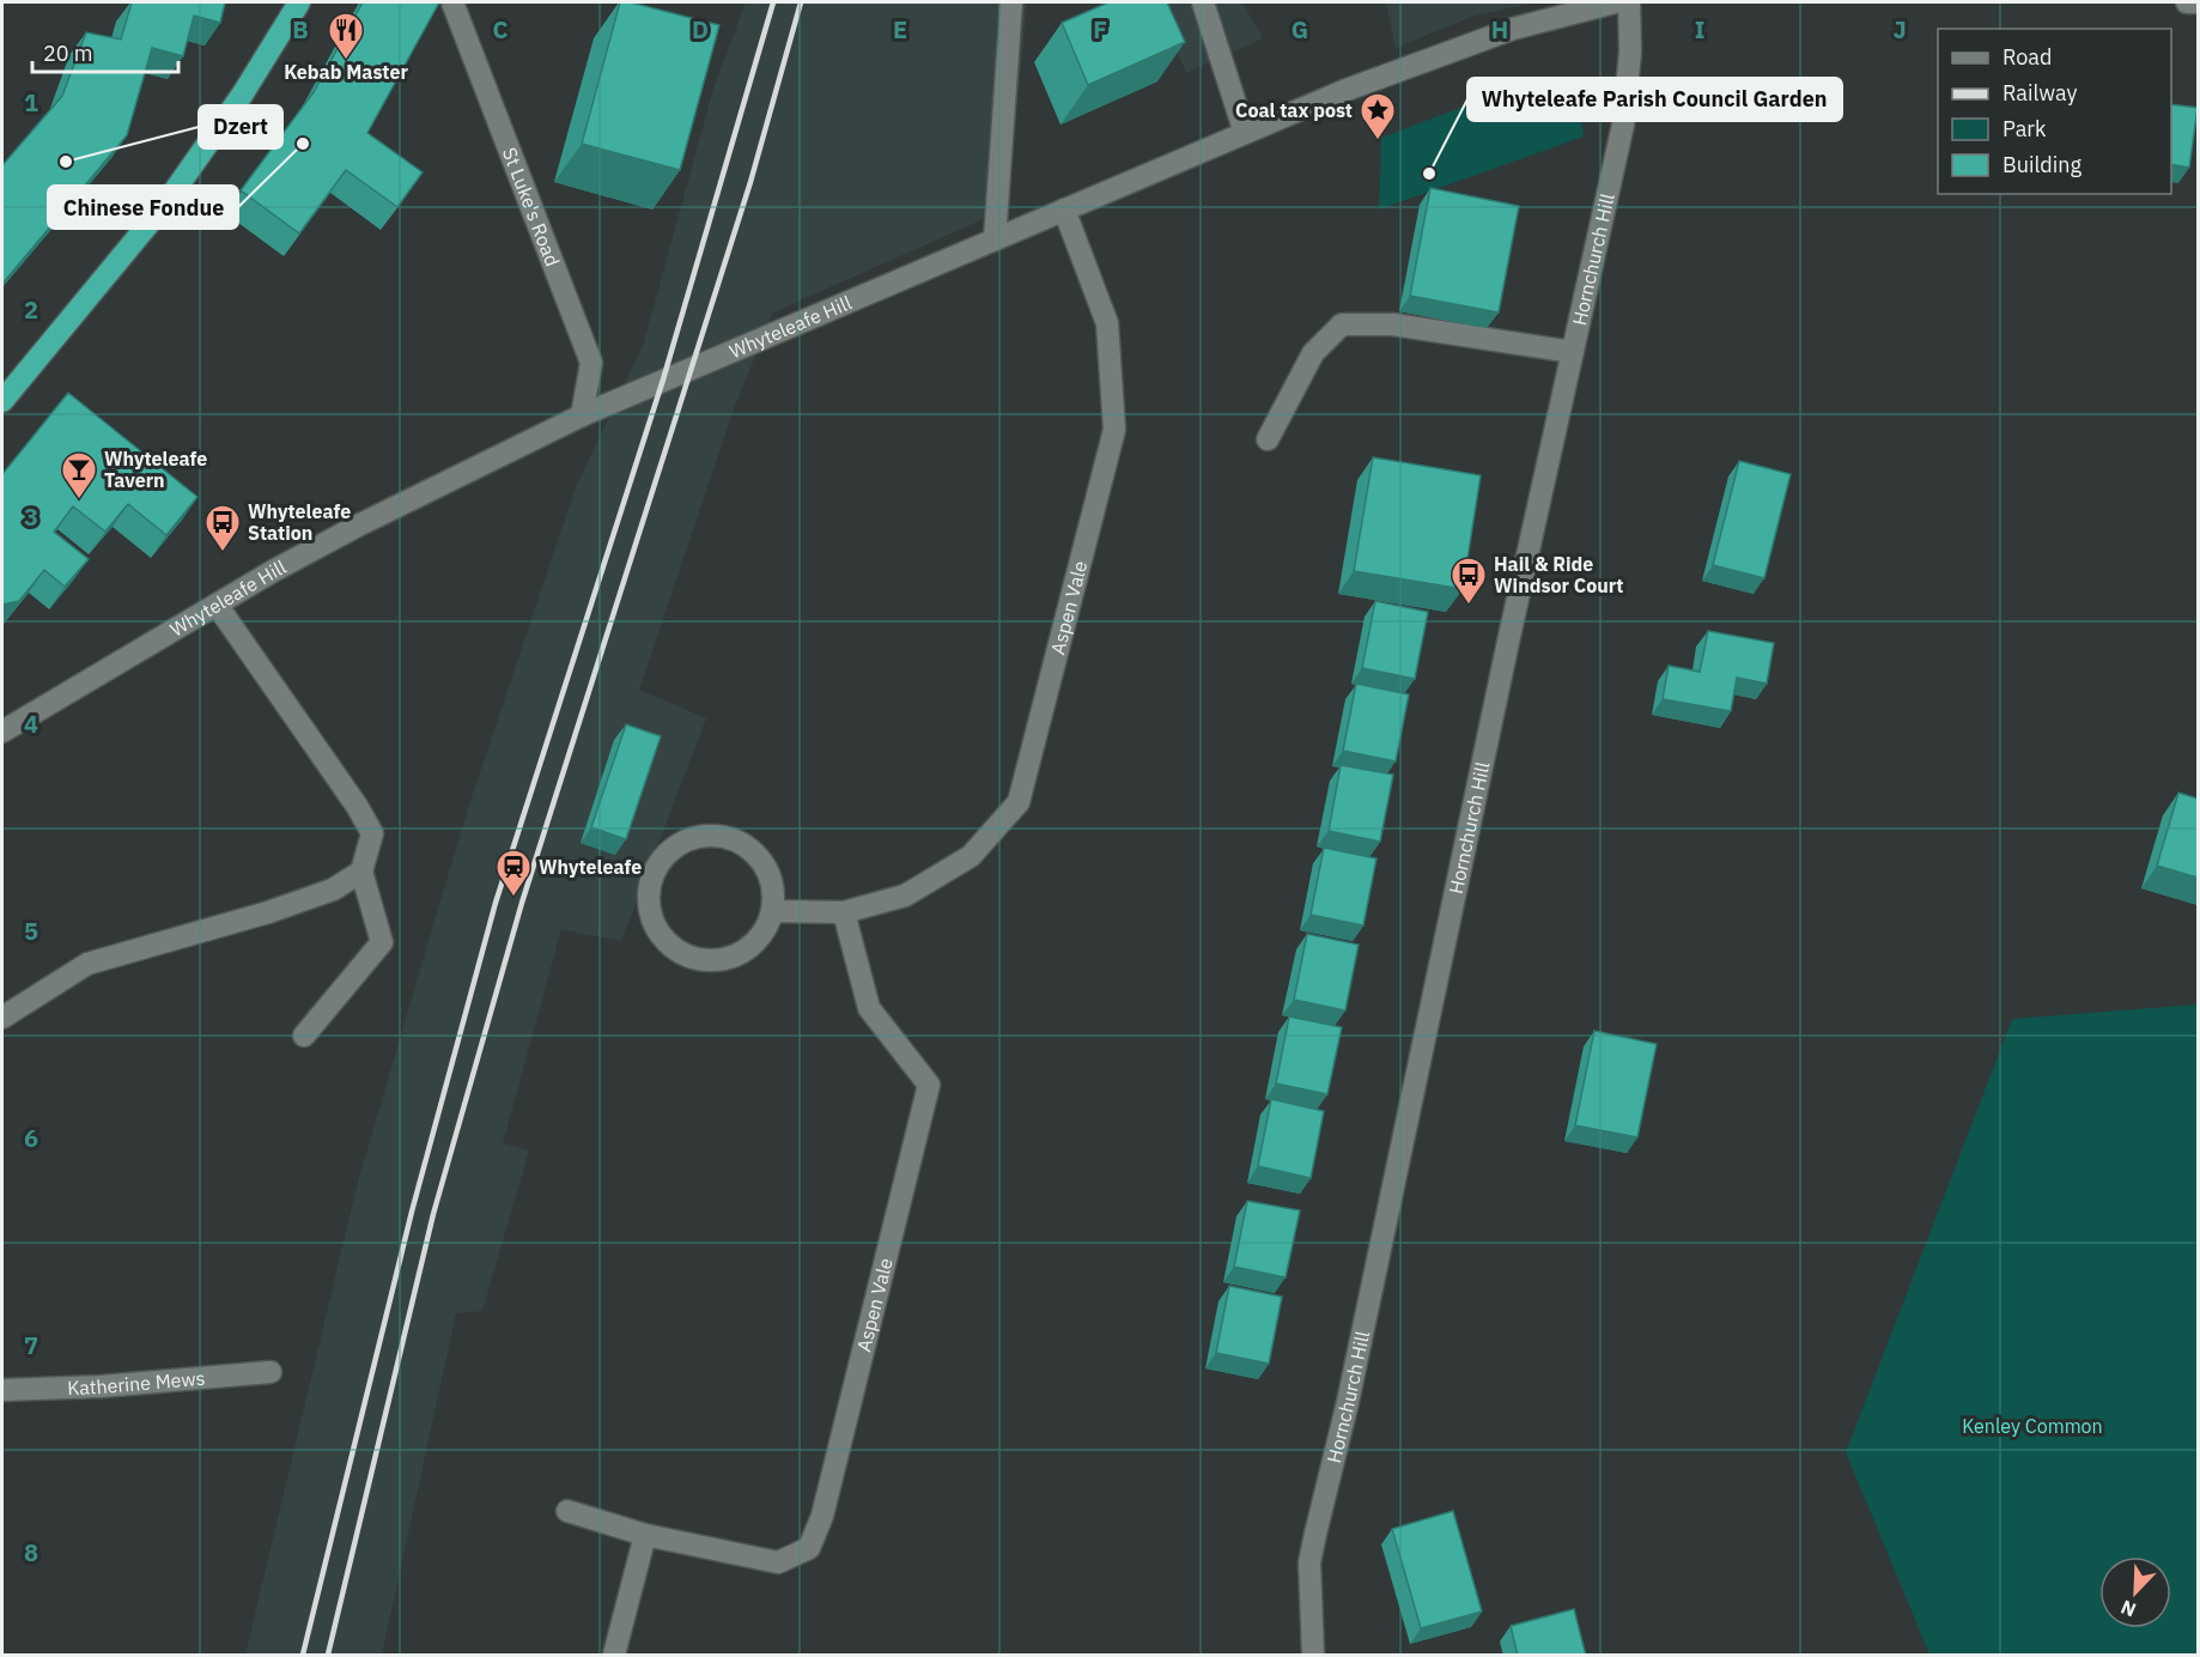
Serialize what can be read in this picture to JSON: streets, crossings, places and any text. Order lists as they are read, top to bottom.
{
  "streets": {
    "street": [
      "St Luke's Road",
      "Hornchurch Hill",
      "Whyteleafe Hill",
      "Aspen Vale",
      "Katherine Mews"
    ]
  },
  "crossings": [
    ["St Luke's Road", "Whyteleafe Hill"],
    ["Whyteleafe Hill", "Aspen Vale"]
  ],
  "parks": ["Kenley Common"],
  "places": {
    "restaurant": ["Kebab Master"],
    "place": ["Coal tax post"],
    "other": ["Chinese Fondue", "Dzert", "Whyteleafe Parish Council Garden"],
    "bar": ["Whyteleafe Tavern"],
    "bus stop": ["Whyteleafe Station", "Hail & Ride Windsor Court"],
    "station": ["Whyteleafe"]
  },
  "legend": [
    "Road",
    "Railway",
    "Park",
    "Building"
  ],
  "scale_bar": "20 m",
  "north": "bottom left",
  "grid": {
    "columns": [
      "B",
      "C",
      "D",
      "E",
      "F",
      "G",
      "H",
      "I",
      "J"
    ],
    "rows": [
      "1",
      "2",
      "3",
      "4",
      "5",
      "6",
      "7",
      "8"
    ]
  }
}
